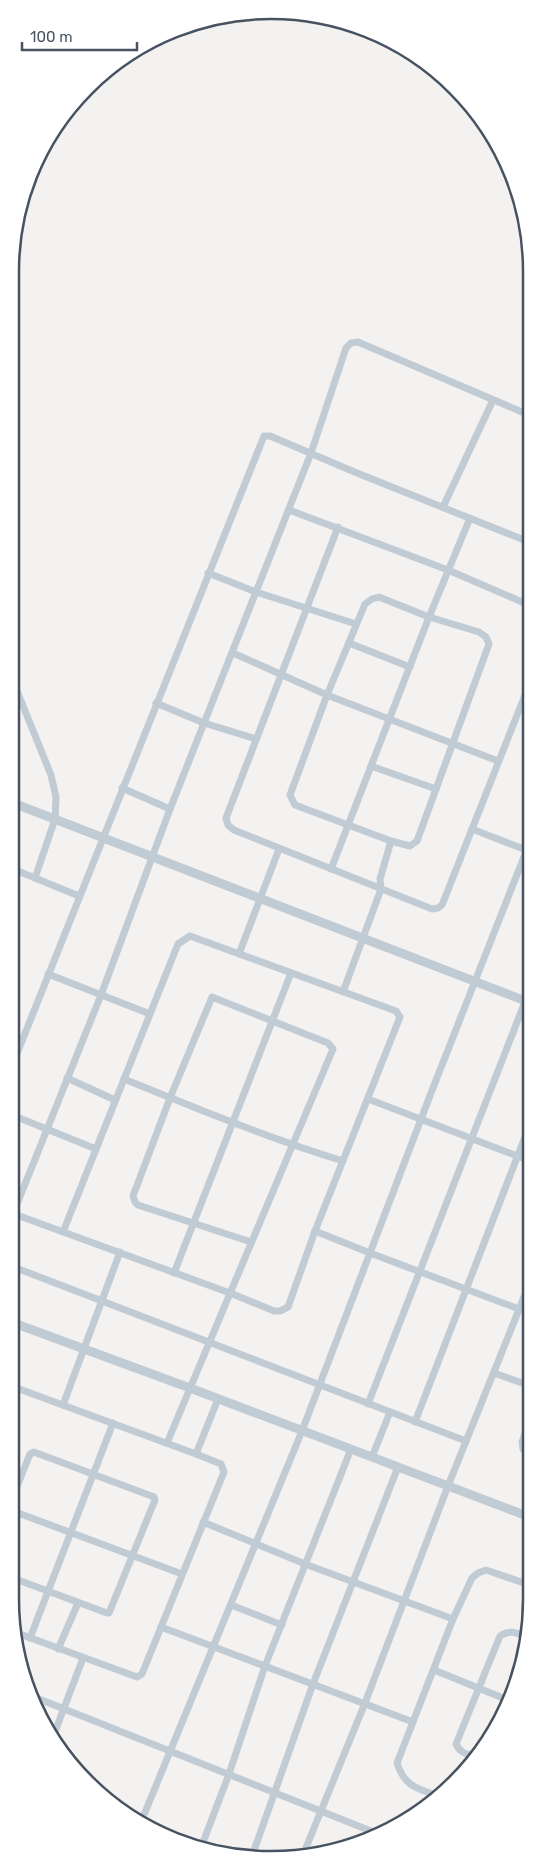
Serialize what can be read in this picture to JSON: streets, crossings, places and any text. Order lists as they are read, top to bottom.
{
  "scale_bar": "100 m"
}
